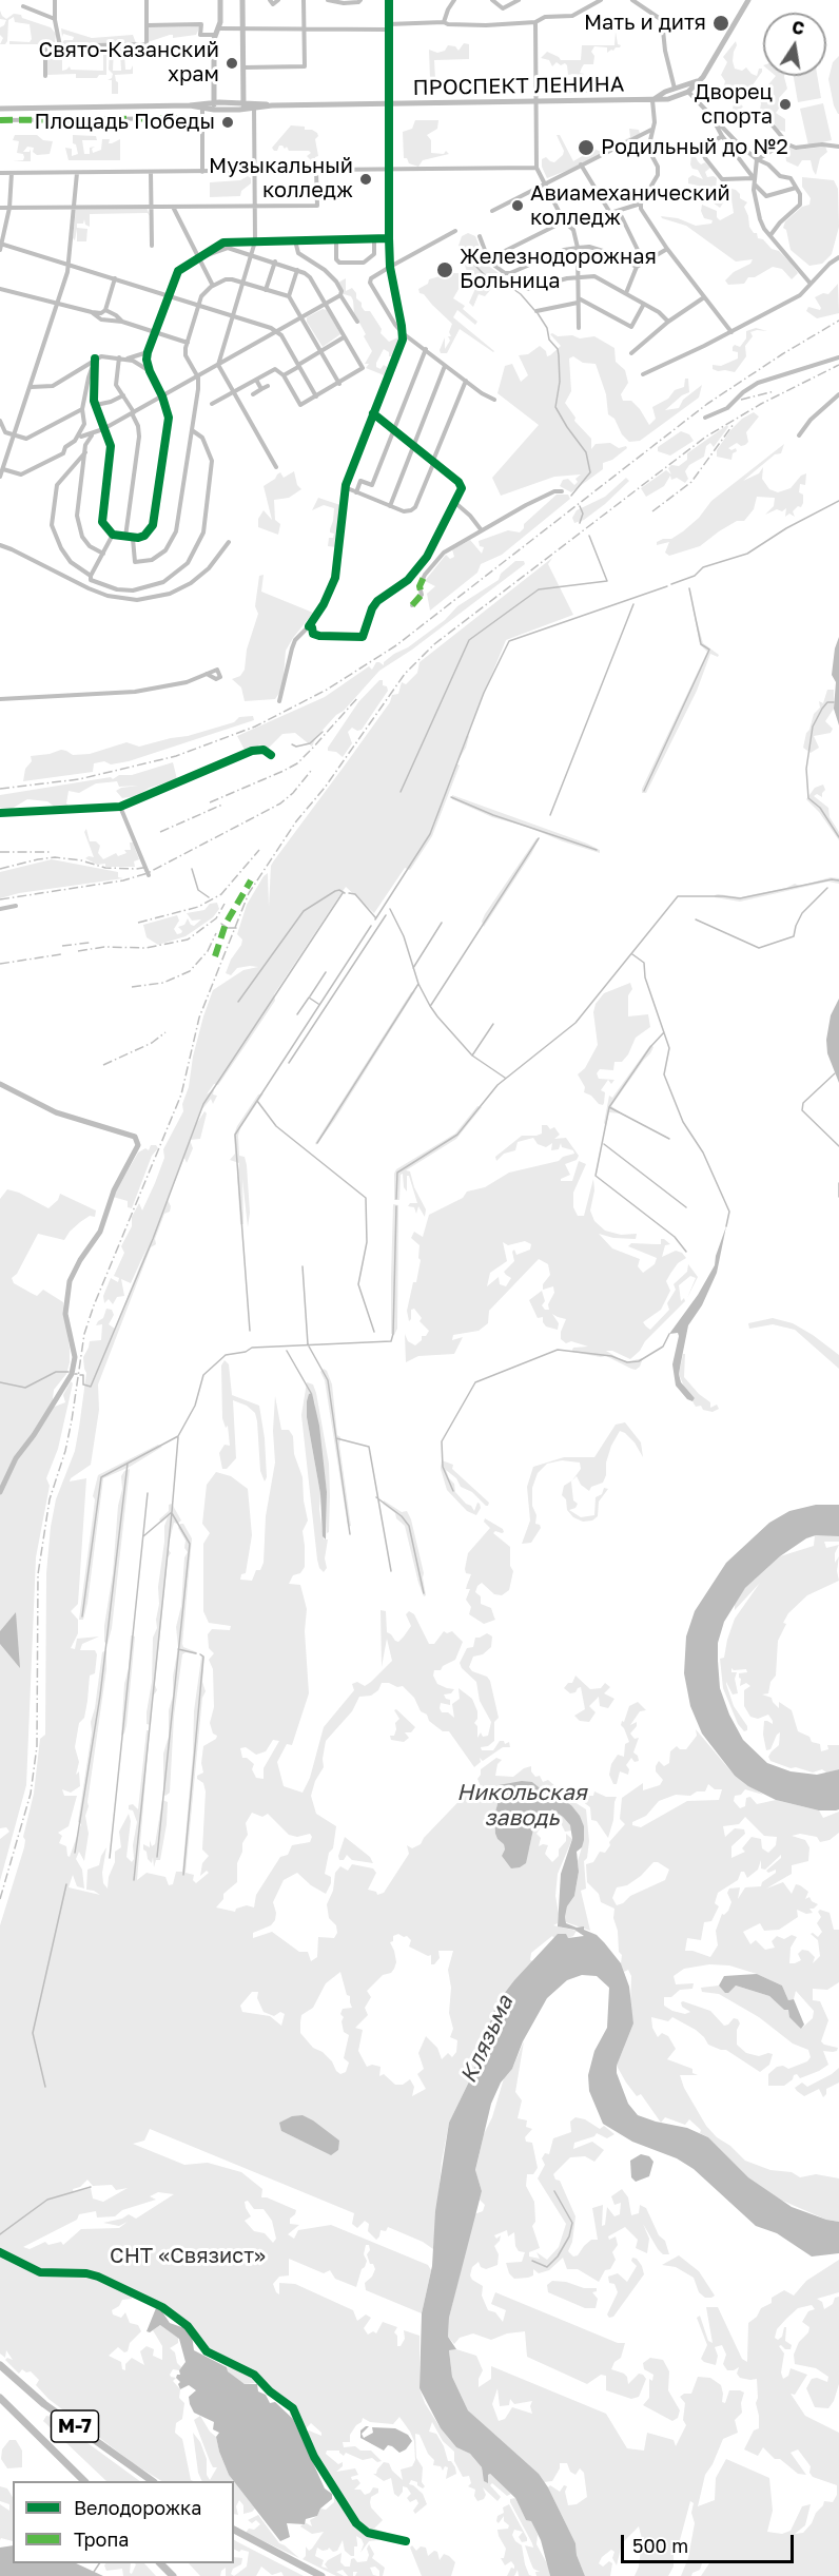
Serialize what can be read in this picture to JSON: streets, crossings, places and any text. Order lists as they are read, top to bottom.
{
  "streets": {
    "highway": ["М-7"],
    "main road": ["ПРОСПЕКТ ЛЕНИНА"]
  },
  "water": ["Никольская заводь", "Клязьма"],
  "parks": ["СНТ «Связист»"],
  "places": [
    "Мать и дитя",
    "Свято-Казанский храм",
    "Дворец спорта",
    "Площадь Победы",
    "Родильный до №2",
    "Музыкальный колледж",
    "Авиамеханический колледж",
    "Железнодорожная Больница"
  ],
  "legend": ["Велодорожка", "Тропа"],
  "scale_bar": "500 m",
  "north": "top"
}
